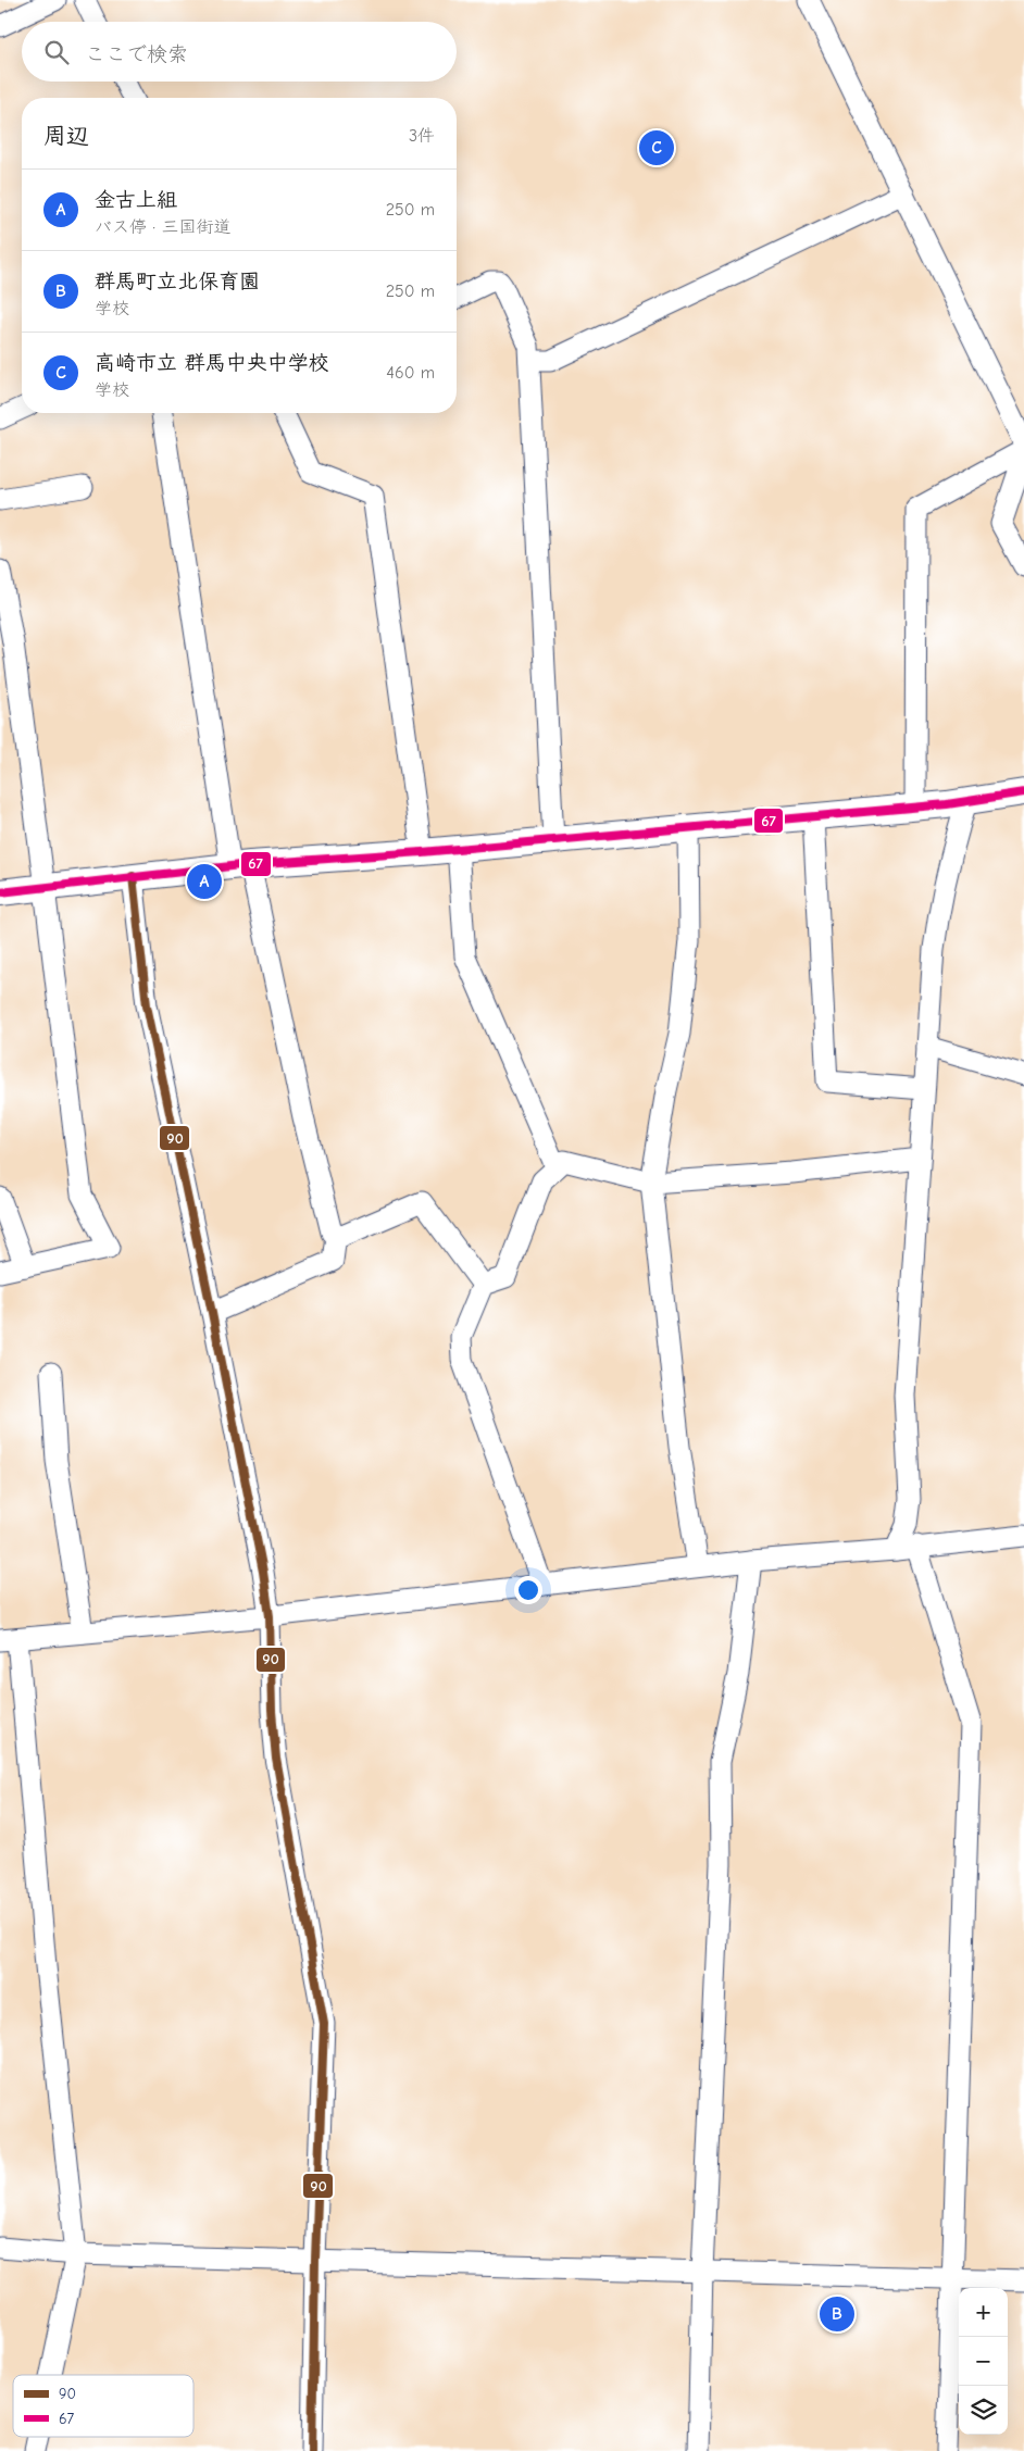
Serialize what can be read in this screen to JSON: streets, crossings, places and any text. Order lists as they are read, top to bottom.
{
  "lines": ["transit line 67", "transit line 90"],
  "legend": ["90", "67"],
  "page": {
    "search": "ここで検索",
    "heading": ["周辺", "3件"],
    "pins": ["C", "A", "B"],
    "list": [
      {
        "mark": "A",
        "name": "金古上組",
        "note": "バス停 · 三国街道",
        "value": "250 m"
      },
      {
        "mark": "B",
        "name": "群馬町立北保育園",
        "note": "学校",
        "value": "250 m"
      },
      {
        "mark": "C",
        "name": "高崎市立 群馬中央中学校",
        "note": "学校",
        "value": "460 m"
      }
    ],
    "map_buttons": ["+", "−"]
  }
}
